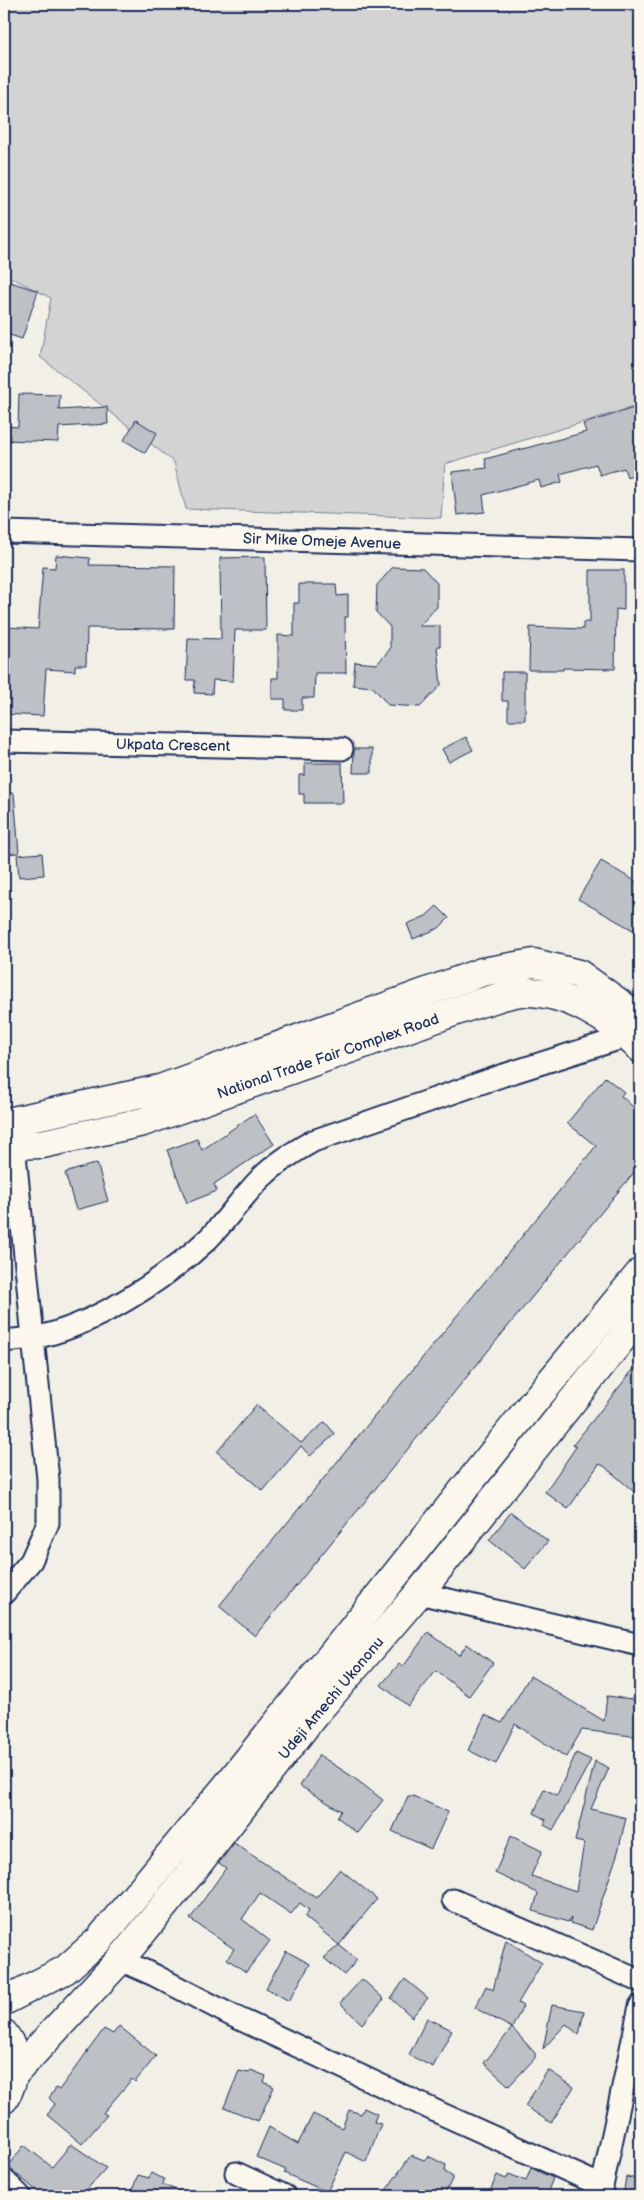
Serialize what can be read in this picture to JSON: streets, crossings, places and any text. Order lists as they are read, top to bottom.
{
  "streets": {
    "main road": ["National Trade Fair Complex Road", "Udeji Amechi Ukononu"],
    "street": ["Sir Mike Omeje Avenue", "Ukpata Crescent"]
  }
}
